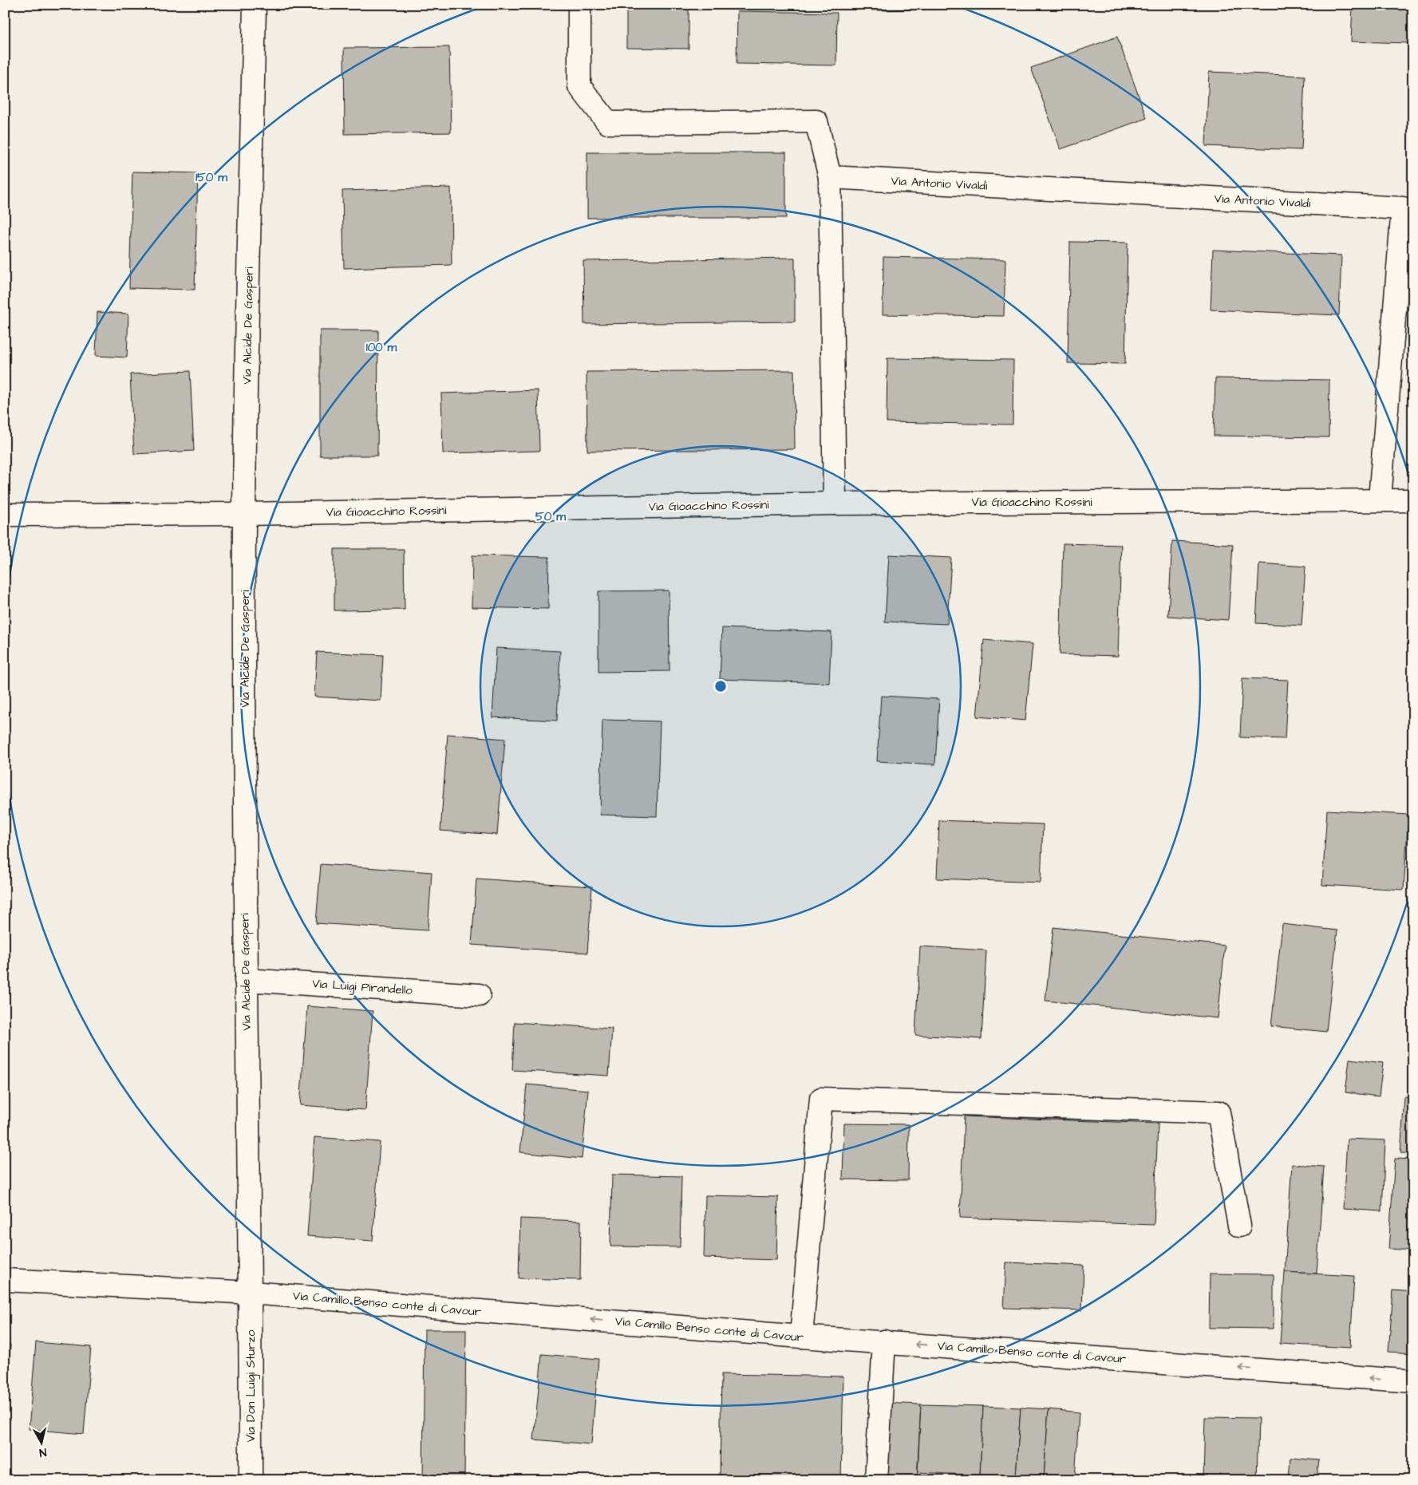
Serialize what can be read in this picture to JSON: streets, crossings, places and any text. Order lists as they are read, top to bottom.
{
  "streets": {
    "street": [
      "Via Antonio Vivaldi",
      "Via Alcide De Gasperi",
      "Via Gioacchino Rossini",
      "Via Luigi Pirandello",
      "Via Camillo Benso conte di Cavour",
      "Via Don Luigi Sturzo"
    ]
  },
  "crossings": [
    ["Via Antonio Vivaldi", "Via Gioacchino Rossini"],
    ["Via Alcide De Gasperi", "Via Gioacchino Rossini"],
    ["Via Alcide De Gasperi", "Via Luigi Pirandello"],
    ["Via Alcide De Gasperi", "Via Camillo Benso conte di Cavour"],
    ["Via Alcide De Gasperi", "Via Don Luigi Sturzo"],
    ["Via Camillo Benso conte di Cavour", "Via Don Luigi Sturzo"]
  ],
  "one_way": ["Via Camillo Benso conte di Cavour"],
  "north": "bottom",
  "rings": ["150 m", "100 m", "50 m"]
}
